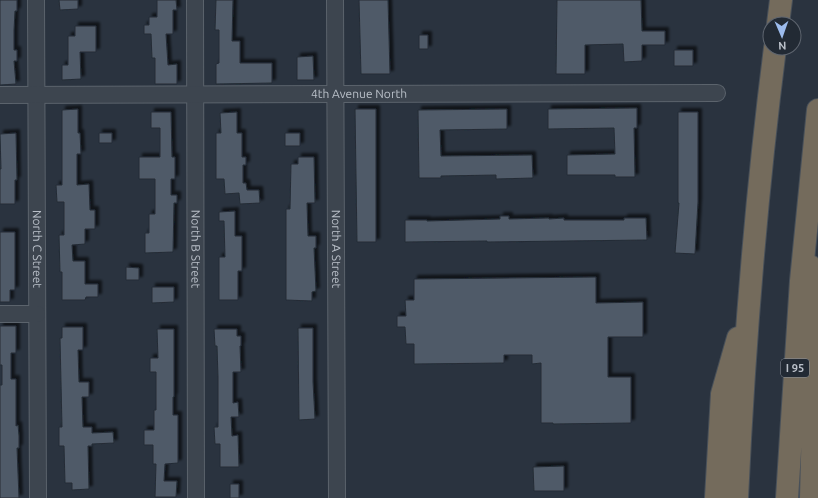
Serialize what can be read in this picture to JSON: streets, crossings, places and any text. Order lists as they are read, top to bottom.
{
  "streets": {
    "highway": ["I 95"],
    "street": [
      "4th Avenue North",
      "North C Street",
      "North B Street",
      "North A Street"
    ]
  },
  "crossings": [
    ["4th Avenue North", "North C Street"],
    ["4th Avenue North", "North B Street"],
    ["4th Avenue North", "North A Street"]
  ],
  "north": "bottom"
}
